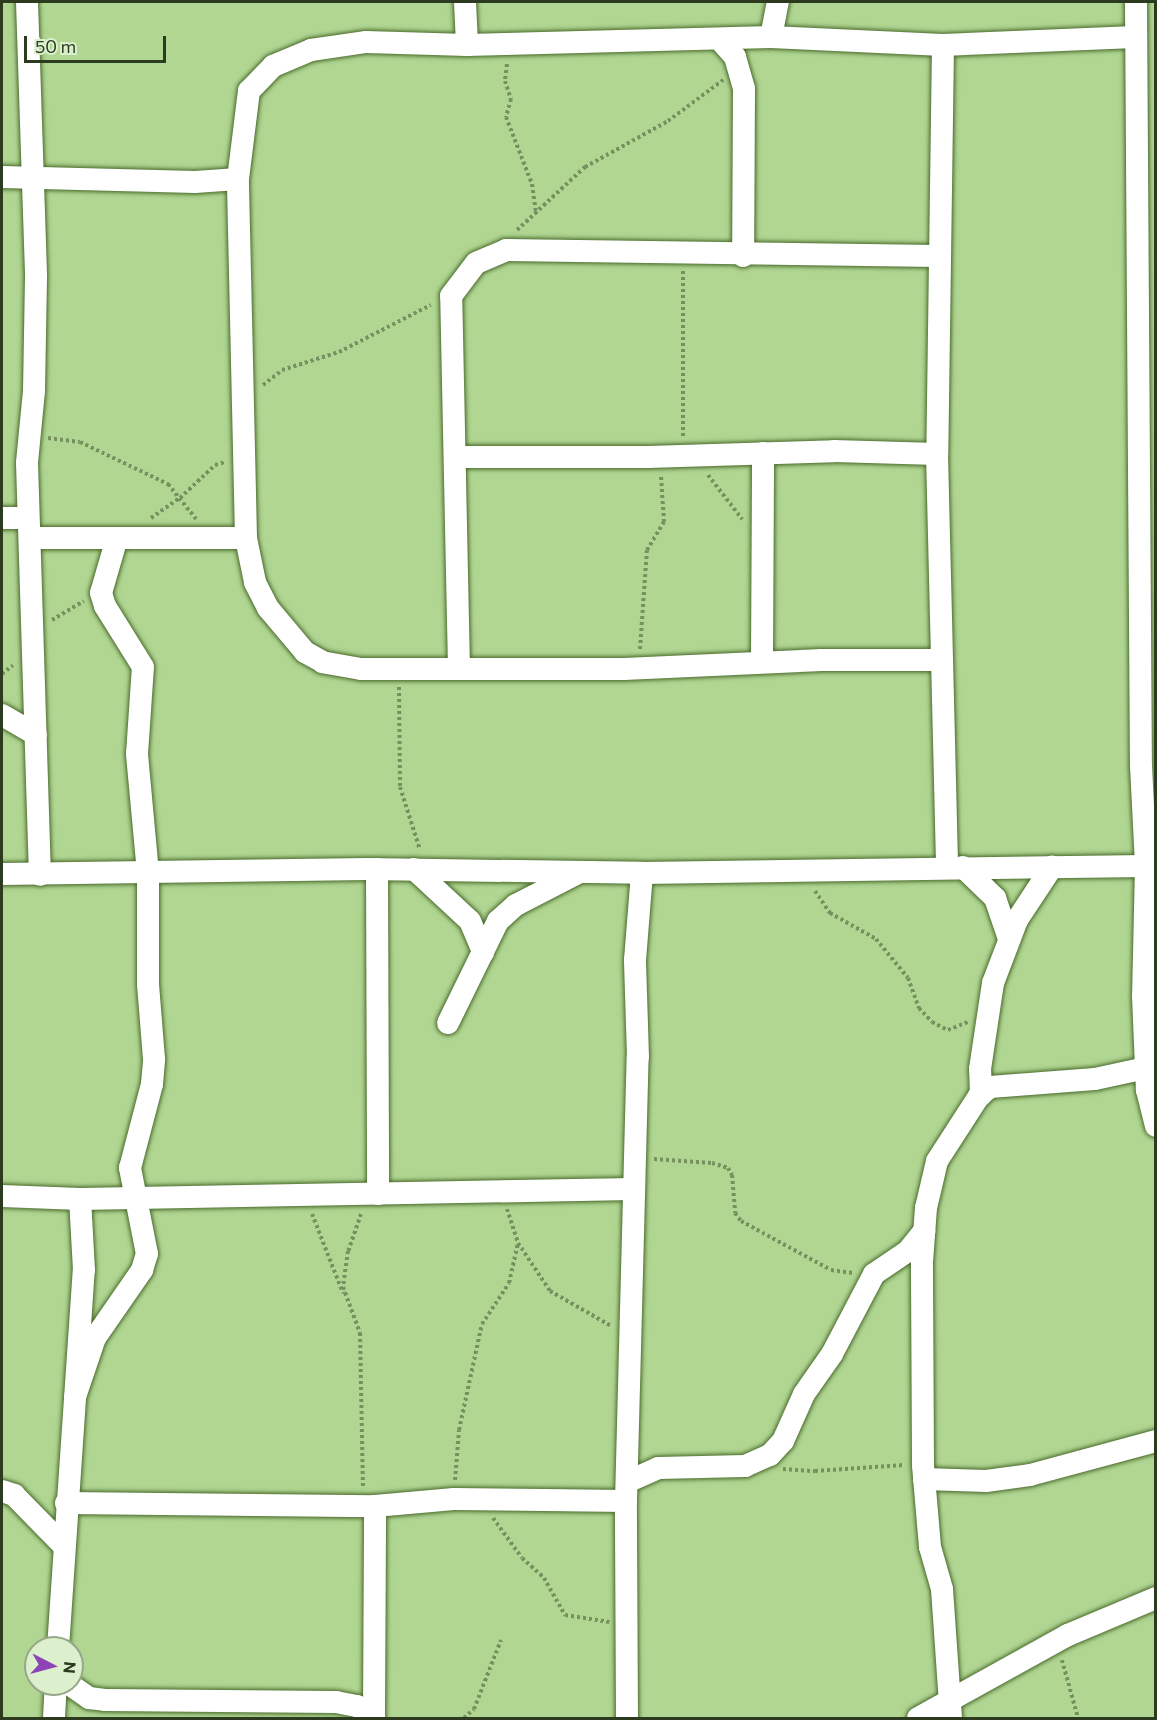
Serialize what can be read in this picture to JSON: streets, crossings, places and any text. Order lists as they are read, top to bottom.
{
  "scale_bar": "50 m",
  "north": "right"
}
